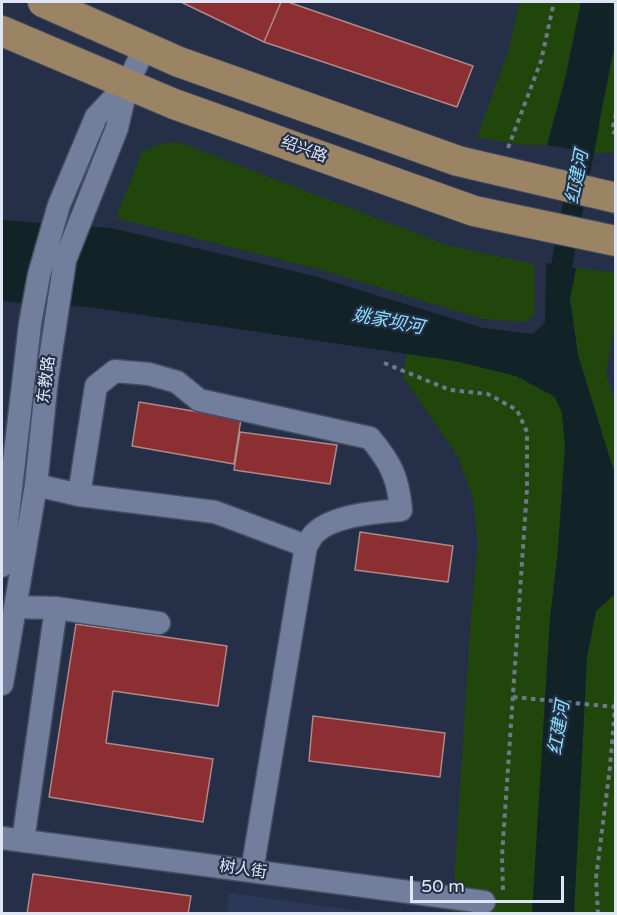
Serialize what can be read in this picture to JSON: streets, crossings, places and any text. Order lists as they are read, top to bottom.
{
  "streets": {
    "main road": ["绍兴路"],
    "street": ["东教路", "树人街"]
  },
  "crossings": [
    ["绍兴路", "东教路"]
  ],
  "water": ["红建河", "姚家坝河"],
  "scale_bar": "50 m"
}
